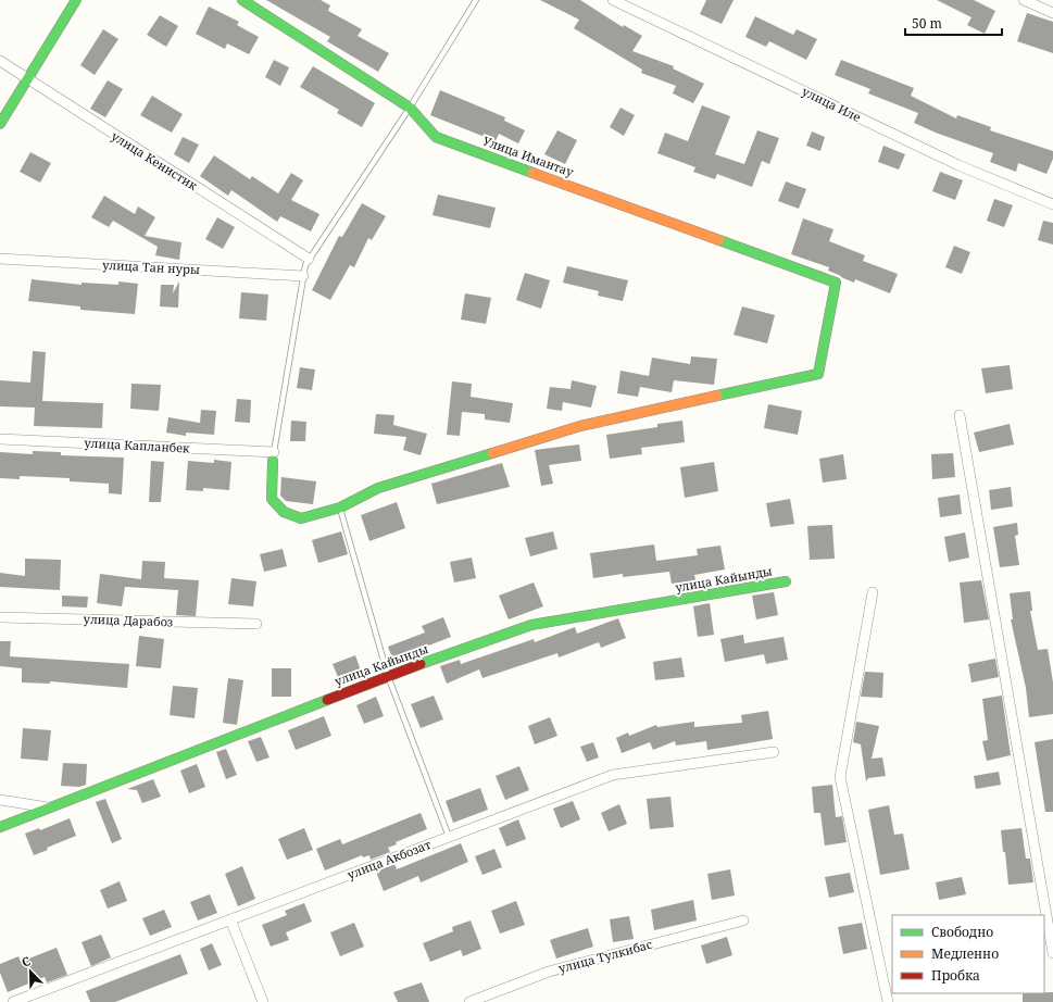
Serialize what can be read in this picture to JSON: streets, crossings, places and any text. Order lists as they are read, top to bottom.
{
  "streets": {
    "street": [
      "улица Иле",
      "Улица Имантау",
      "улица Кенистик",
      "улица Тан нуры",
      "улица Капланбек",
      "улица Кайынды",
      "улица Дарабоз",
      "улица Акбозат",
      "улица Тулкибас"
    ]
  },
  "legend": ["Свободно", "Медленно", "Пробка"],
  "scale_bar": "50 m",
  "north": "top left"
}
